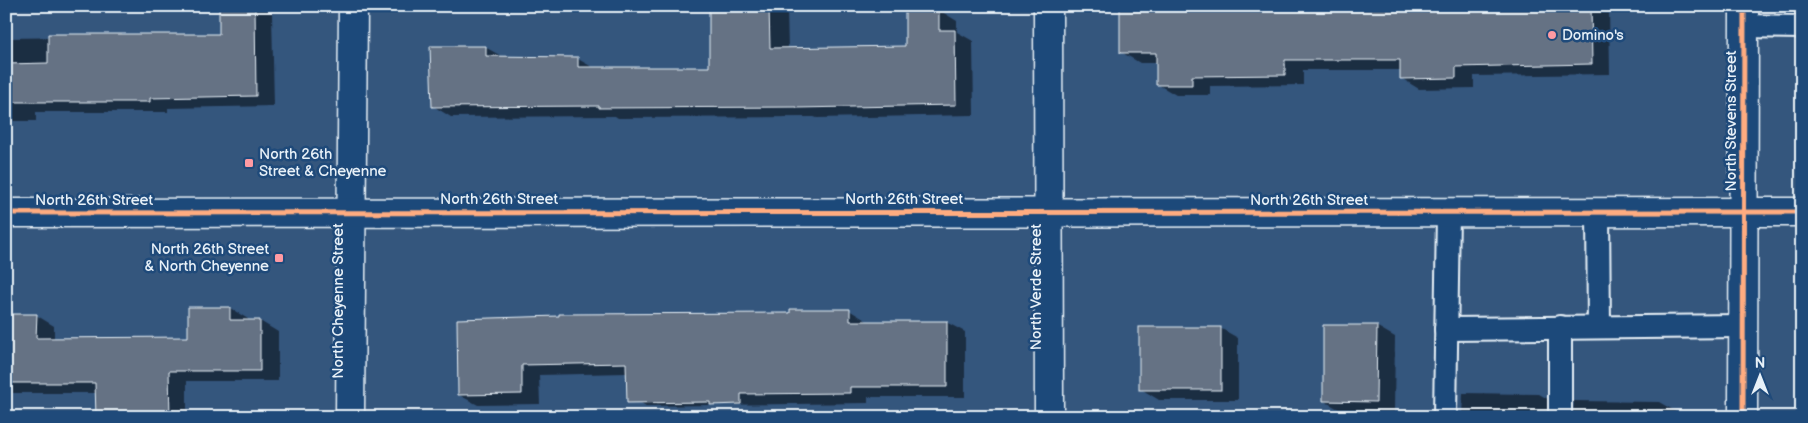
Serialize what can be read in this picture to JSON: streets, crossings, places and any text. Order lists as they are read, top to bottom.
{
  "streets": {
    "street": [
      "North Stevens Street",
      "North 26th Street",
      "North Verde Street",
      "North Cheyenne Street"
    ]
  },
  "crossings": [
    ["North Stevens Street", "North 26th Street"],
    ["North 26th Street", "North Verde Street"],
    ["North 26th Street", "North Cheyenne Street"]
  ],
  "places": {
    "other": ["Domino's"],
    "transit": ["North 26th Street & Cheyenne", "North 26th Street & North Cheyenne"]
  },
  "north": "top"
}
